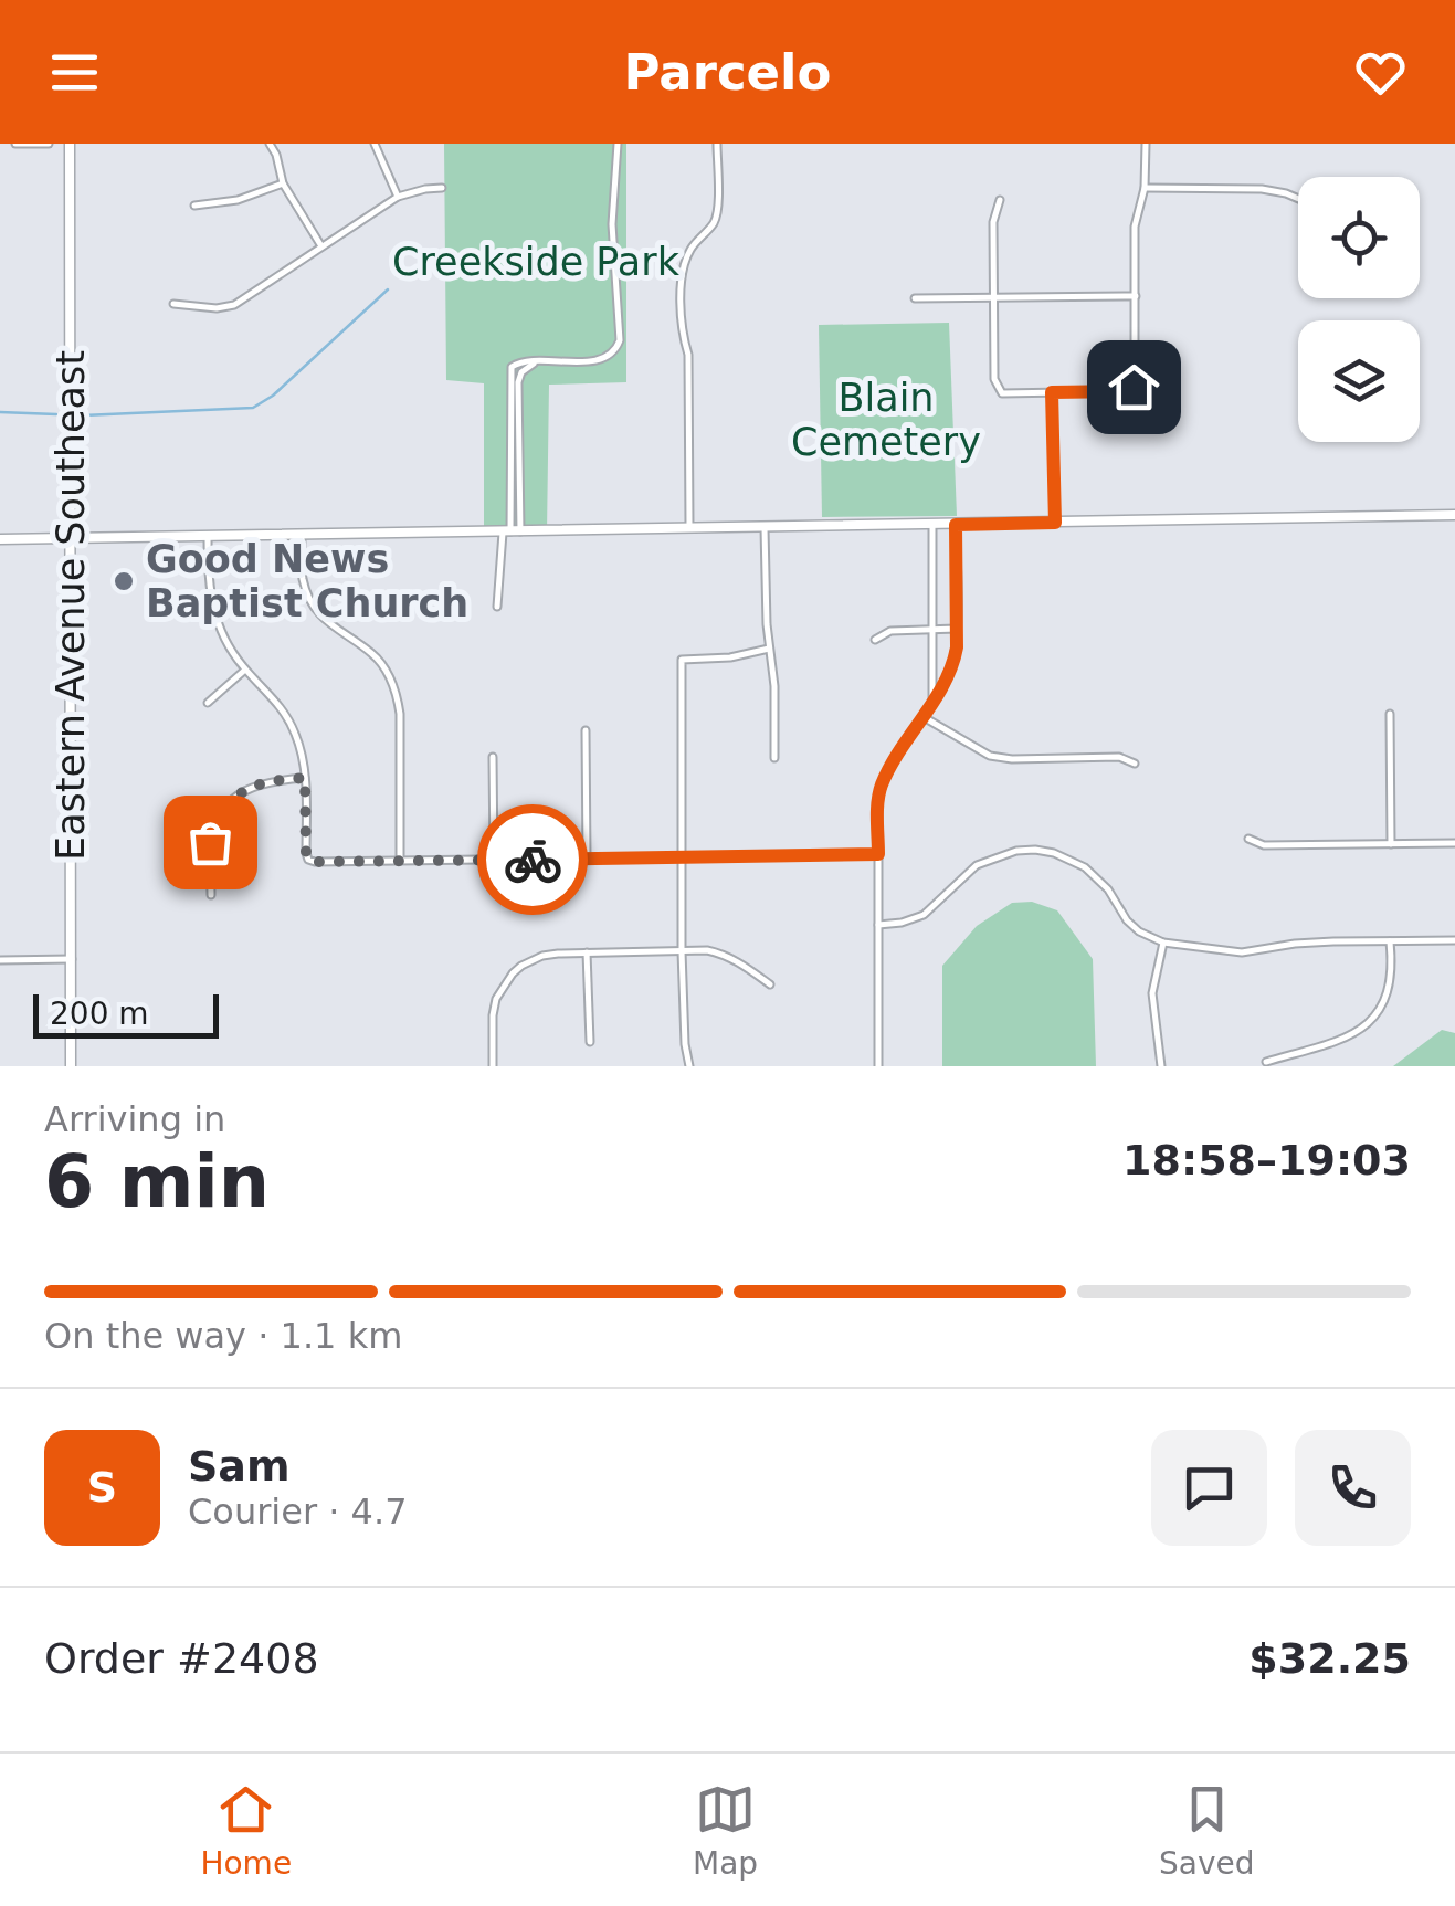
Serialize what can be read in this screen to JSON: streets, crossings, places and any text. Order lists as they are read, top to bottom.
{
  "streets": {
    "main road": ["Eastern Avenue Southeast"]
  },
  "parks": ["Creekside Park", "Blain Cemetery"],
  "places": ["Good News Baptist Church"],
  "scale_bar": "200 m",
  "page": {
    "header": "Parcelo",
    "scale": "200 m",
    "heading": ["6 min", "Arriving in", "18:58–19:03"],
    "panel": [
      "Sam",
      "Courier · 4.7",
      "Order #2408",
      "$32.25"
    ],
    "bar": "On the way · 1.1 km",
    "round": "S",
    "tabs": ["Home", "Map", "Saved"]
  }
}
